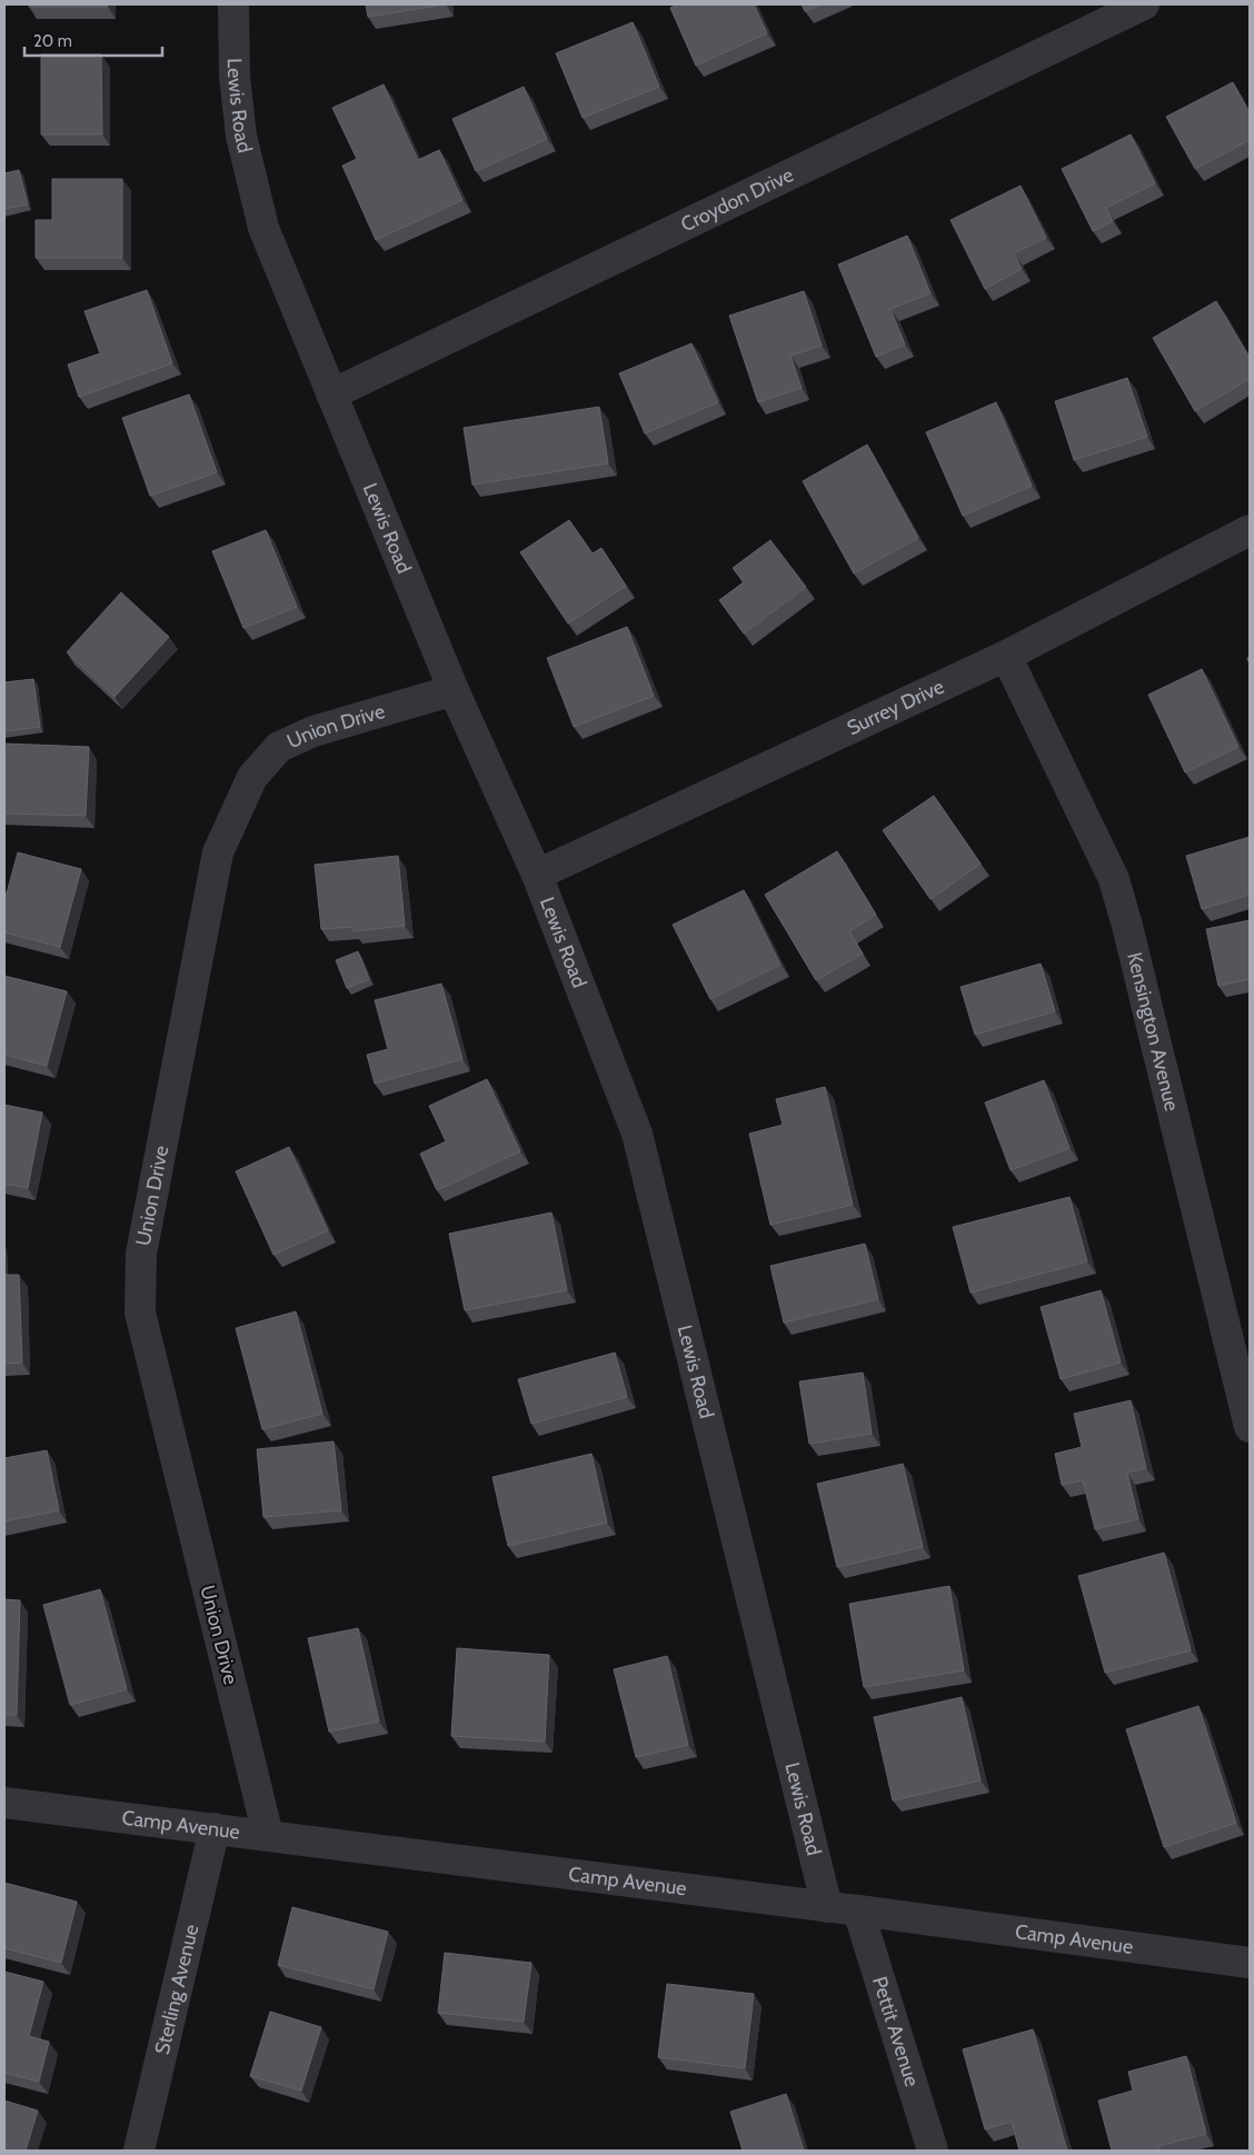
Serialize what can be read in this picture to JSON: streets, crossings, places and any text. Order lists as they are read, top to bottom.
{
  "streets": {
    "street": [
      "Lewis Road",
      "Croydon Drive",
      "Surrey Drive",
      "Union Drive",
      "Kensington Avenue",
      "Camp Avenue",
      "Sterling Avenue",
      "Pettit Avenue"
    ]
  },
  "crossings": [
    ["Lewis Road", "Croydon Drive"],
    ["Lewis Road", "Surrey Drive"],
    ["Lewis Road", "Union Drive"],
    ["Lewis Road", "Camp Avenue"],
    ["Surrey Drive", "Kensington Avenue"],
    ["Union Drive", "Camp Avenue"],
    ["Camp Avenue", "Sterling Avenue"],
    ["Camp Avenue", "Pettit Avenue"]
  ],
  "scale_bar": "20 m"
}
